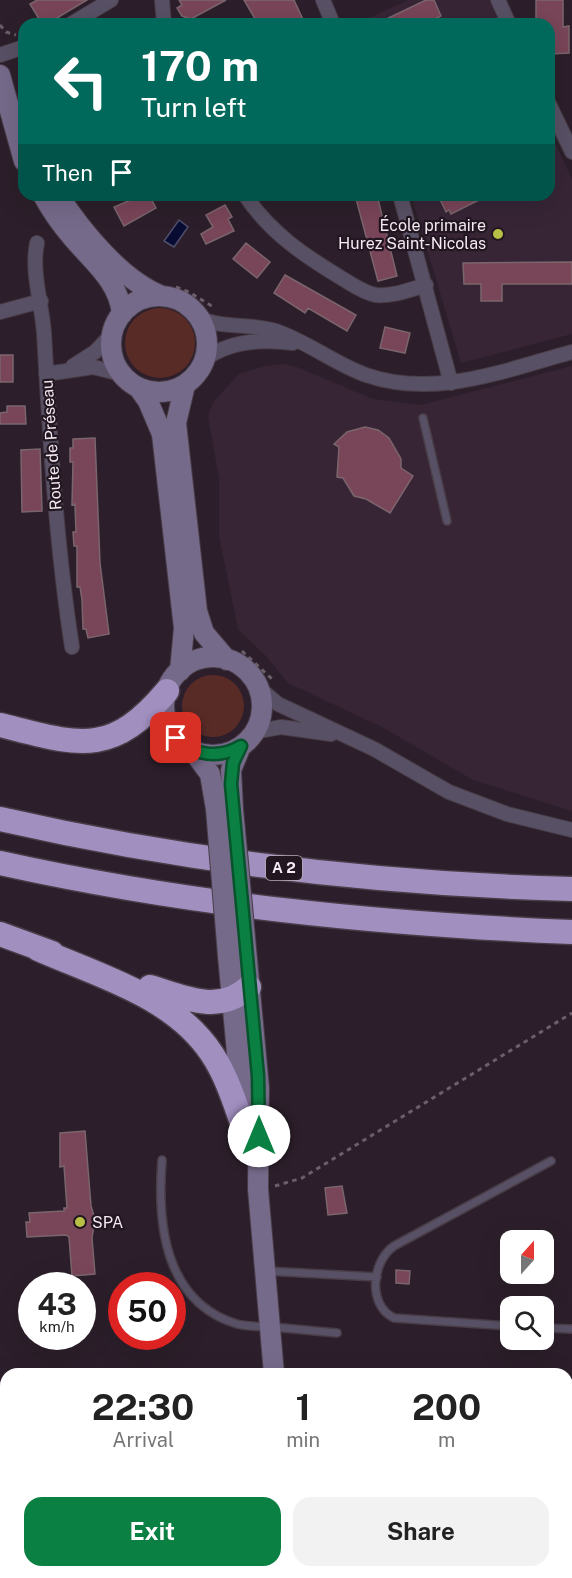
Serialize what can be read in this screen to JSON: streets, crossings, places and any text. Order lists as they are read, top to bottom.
{
  "streets": {
    "highway": ["A 2"],
    "street": ["Route de Préseau"]
  },
  "places": ["École primaire Hurez Saint-Nicolas", "SPA"],
  "north": "top",
  "page": {
    "turn": ["170 m", "Turn left"],
    "then": "Then",
    "speed": "43 km/h",
    "limit": "50",
    "eta": [
      "22:30",
      "Arrival",
      "1",
      "min",
      "200",
      "m"
    ],
    "buttons": ["Exit", "Share"]
  }
}
